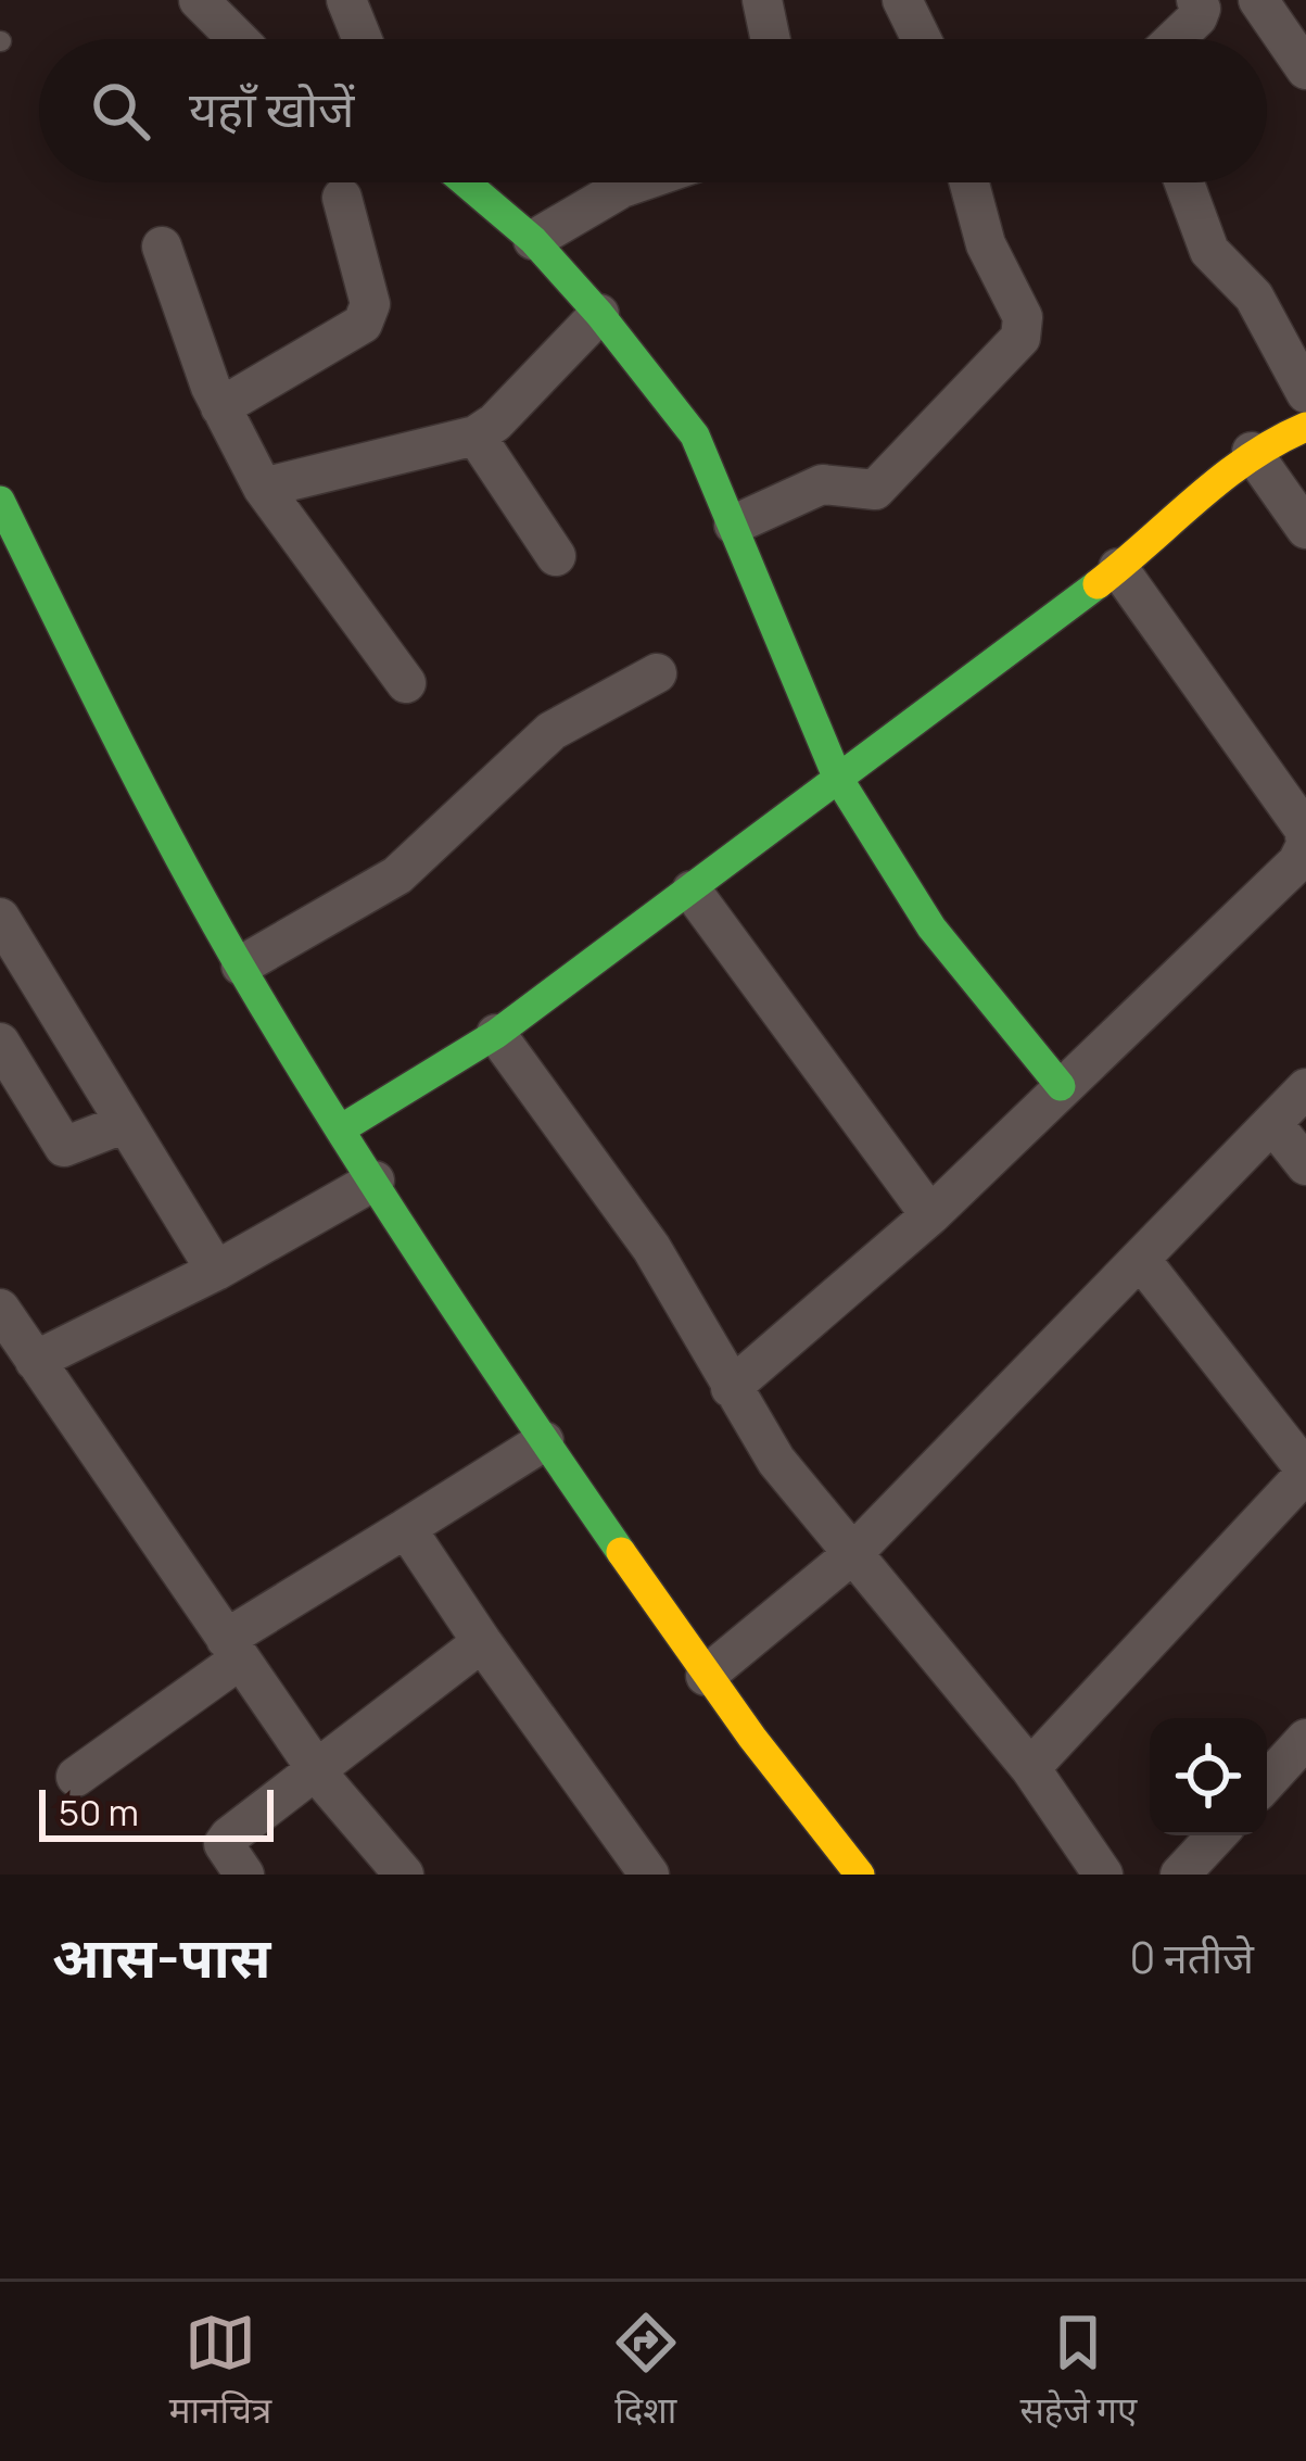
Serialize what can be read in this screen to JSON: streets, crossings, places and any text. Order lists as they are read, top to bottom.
{
  "scale_bar": "50 m",
  "page": {
    "search": "यहाँ खोजें",
    "scale": "50 m",
    "heading": ["आस-पास", "0 नतीजे"],
    "nav": ["मानचित्र", "दिशा", "सहेजे गए"]
  }
}
